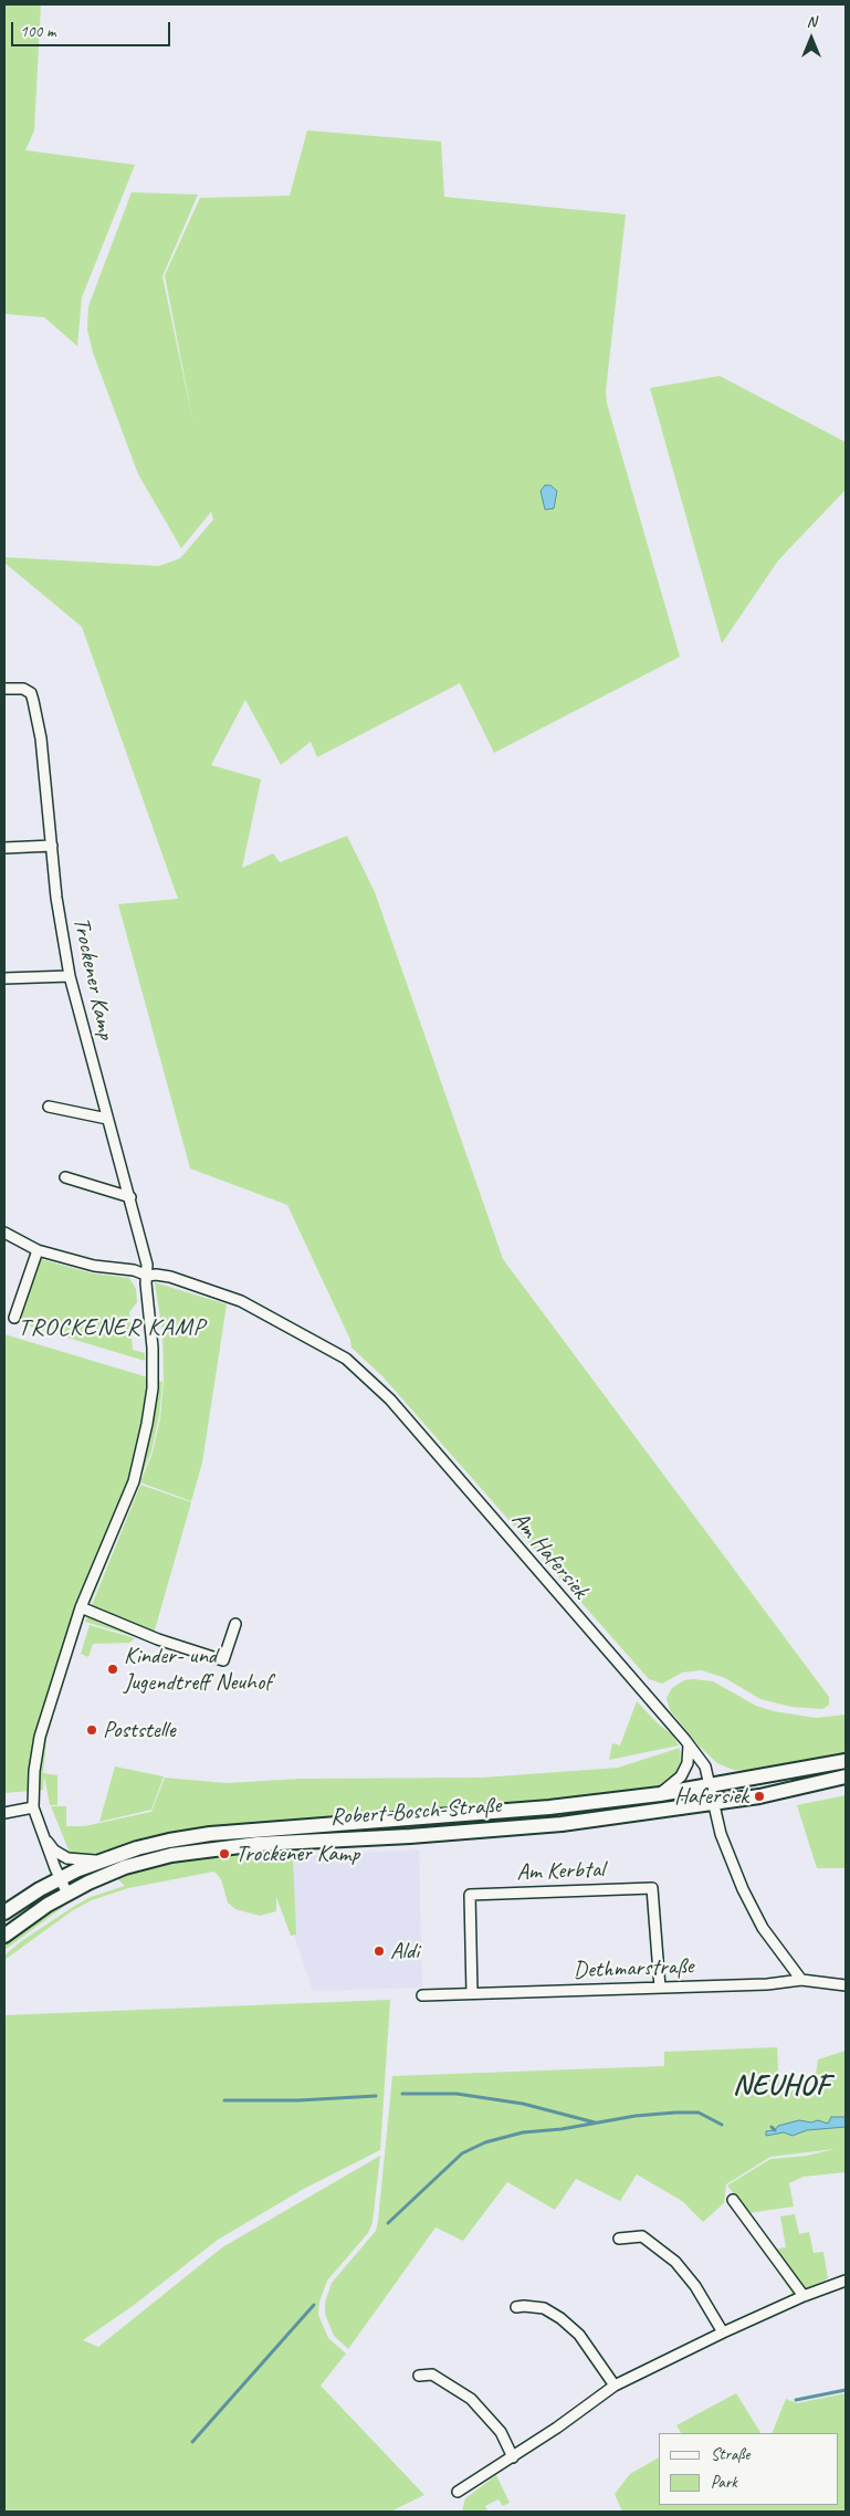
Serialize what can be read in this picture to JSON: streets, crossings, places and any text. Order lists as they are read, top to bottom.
{
  "streets": {
    "main road": ["Robert-Bosch-Straße"],
    "street": [
      "Trockener Kamp",
      "Am Hafersiek",
      "Am Kerbtal",
      "Dethmarstraße"
    ]
  },
  "crossings": [
    ["Trockener Kamp", "Am Hafersiek"],
    ["Trockener Kamp", "Robert-Bosch-Straße"],
    ["Am Hafersiek", "Robert-Bosch-Straße"],
    ["Am Hafersiek", "Dethmarstraße"],
    ["Am Kerbtal", "Dethmarstraße"]
  ],
  "districts": ["TROCKENER KAMP", "NEUHOF"],
  "places": [
    "Kinder- und Jugendtreff Neuhof",
    "Poststelle",
    "Hafersiek",
    "Trockener Kamp",
    "Aldi"
  ],
  "legend": ["Straße", "Park"],
  "scale_bar": "100 m",
  "north": "top"
}
